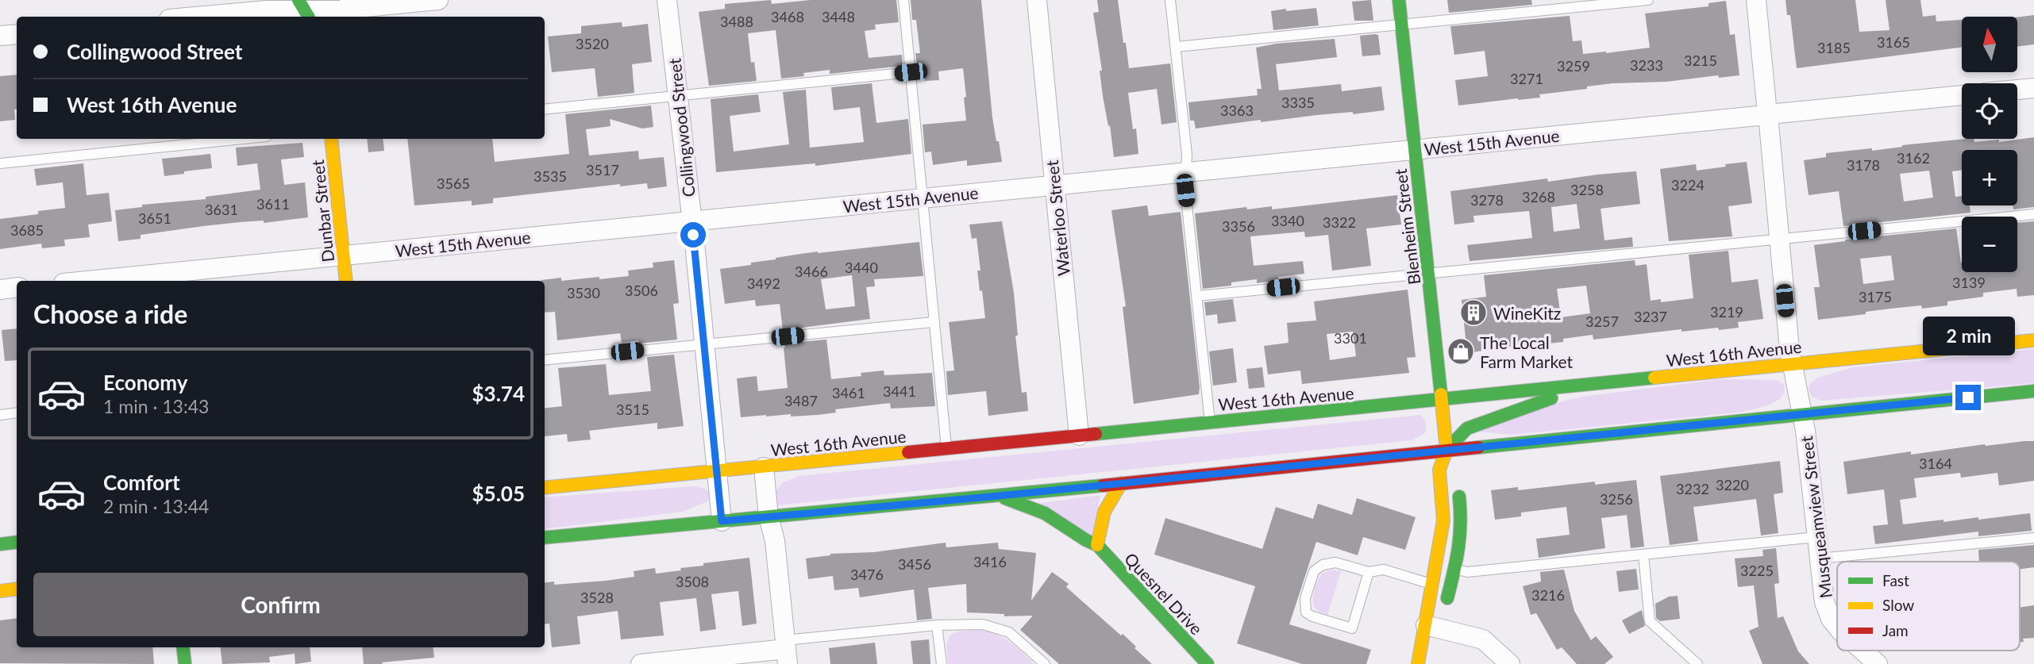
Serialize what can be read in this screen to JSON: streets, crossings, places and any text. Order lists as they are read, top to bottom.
{
  "streets": {
    "main road": [
      "Dunbar Street",
      "Blenheim Street",
      "West 16th Avenue",
      "Quesnel Drive"
    ],
    "street": [
      "Collingwood Street",
      "West 15th Avenue",
      "Waterloo Street",
      "Musqueamview Street"
    ]
  },
  "crossings": [
    ["Collingwood Street", "West 15th Avenue"],
    ["Collingwood Street", "West 16th Avenue"],
    ["West 15th Avenue", "Dunbar Street"],
    ["West 15th Avenue", "Waterloo Street"],
    ["West 15th Avenue", "Blenheim Street"],
    ["West 15th Avenue", "Musqueamview Street"],
    ["Waterloo Street", "West 16th Avenue"],
    ["Blenheim Street", "West 16th Avenue"],
    ["West 16th Avenue", "Musqueamview Street"]
  ],
  "places": {
    "building": ["WineKitz"],
    "shop": ["The Local Farm Market"]
  },
  "house_numbers": [
    "3468",
    "3448",
    "3488",
    "3165",
    "3520",
    "3185",
    "3215",
    "3233",
    "3259",
    "3271",
    "3335",
    "3363",
    "3162",
    "3178",
    "3517",
    "3535",
    "3565",
    "3224",
    "3258",
    "3268",
    "3278",
    "3611",
    "3631",
    "3651",
    "3340",
    "3322",
    "3356",
    "3685",
    "3440",
    "3466",
    "3139",
    "3492",
    "3506",
    "3530",
    "3175",
    "3219",
    "3237",
    "3257",
    "3301",
    "3441",
    "3461",
    "3487",
    "3515",
    "3164",
    "3220",
    "3232",
    "3256",
    "3416",
    "3456",
    "3225",
    "3476",
    "3508",
    "3216",
    "3528"
  ],
  "legend": ["Fast", "Slow", "Jam"],
  "north": "top",
  "page": {
    "map_buttons": ["+", "−"],
    "banner": ["Collingwood Street", "West 16th Avenue"],
    "heading": "Choose a ride",
    "bubble": "2 min",
    "list": [
      {
        "name": "Economy",
        "note": "1 min · 13:43",
        "value": "$3.74"
      },
      {
        "name": "Comfort",
        "note": "2 min · 13:44",
        "value": "$5.05"
      }
    ],
    "buttons": "Confirm"
  }
}
